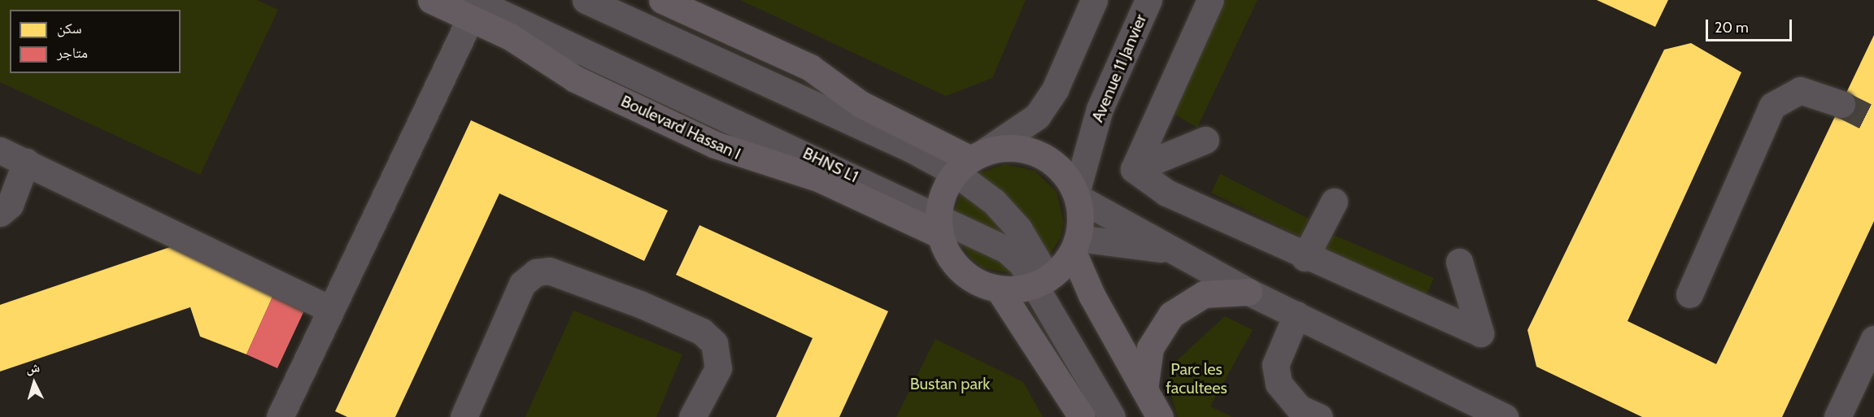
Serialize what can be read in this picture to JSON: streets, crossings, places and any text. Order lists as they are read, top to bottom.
{
  "streets": {
    "main road": ["Boulevard Hassan I"],
    "street": ["Avenue 11 Janvier"]
  },
  "parks": ["Parc les facultees", "Bustan park"],
  "legend": ["سكن", "متاجر"],
  "scale_bar": "20 m",
  "north": "top"
}
